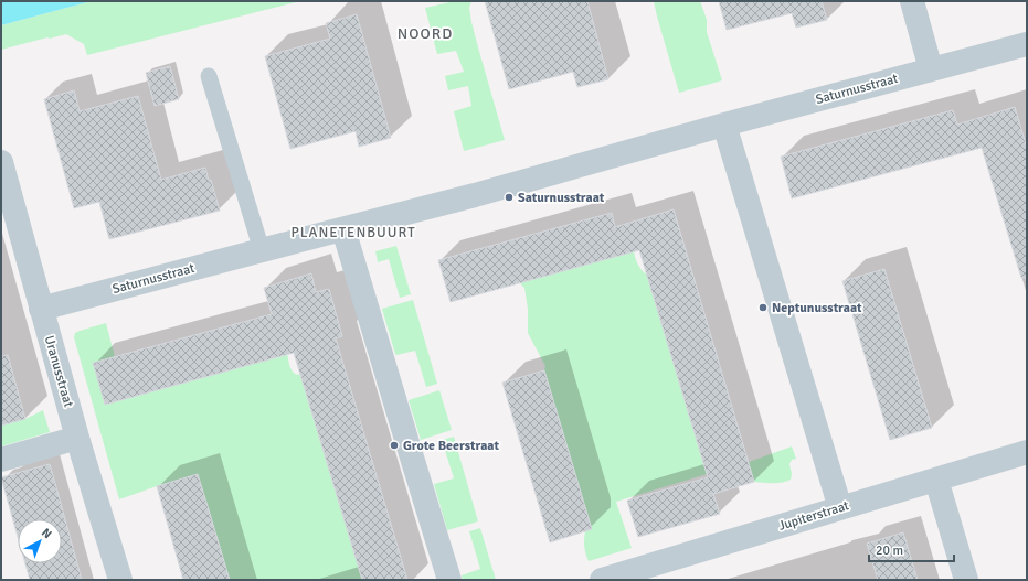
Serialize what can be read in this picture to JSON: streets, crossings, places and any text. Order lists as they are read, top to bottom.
{
  "streets": {
    "street": ["Saturnusstraat", "Uranusstraat", "Jupiterstraat"]
  },
  "crossings": [
    ["Saturnusstraat", "Uranusstraat"]
  ],
  "districts": ["NOORD", "PLANETENBUURT"],
  "places": ["Saturnusstraat", "Neptunusstraat", "Grote Beerstraat"],
  "scale_bar": "20 m",
  "north": "top right"
}
